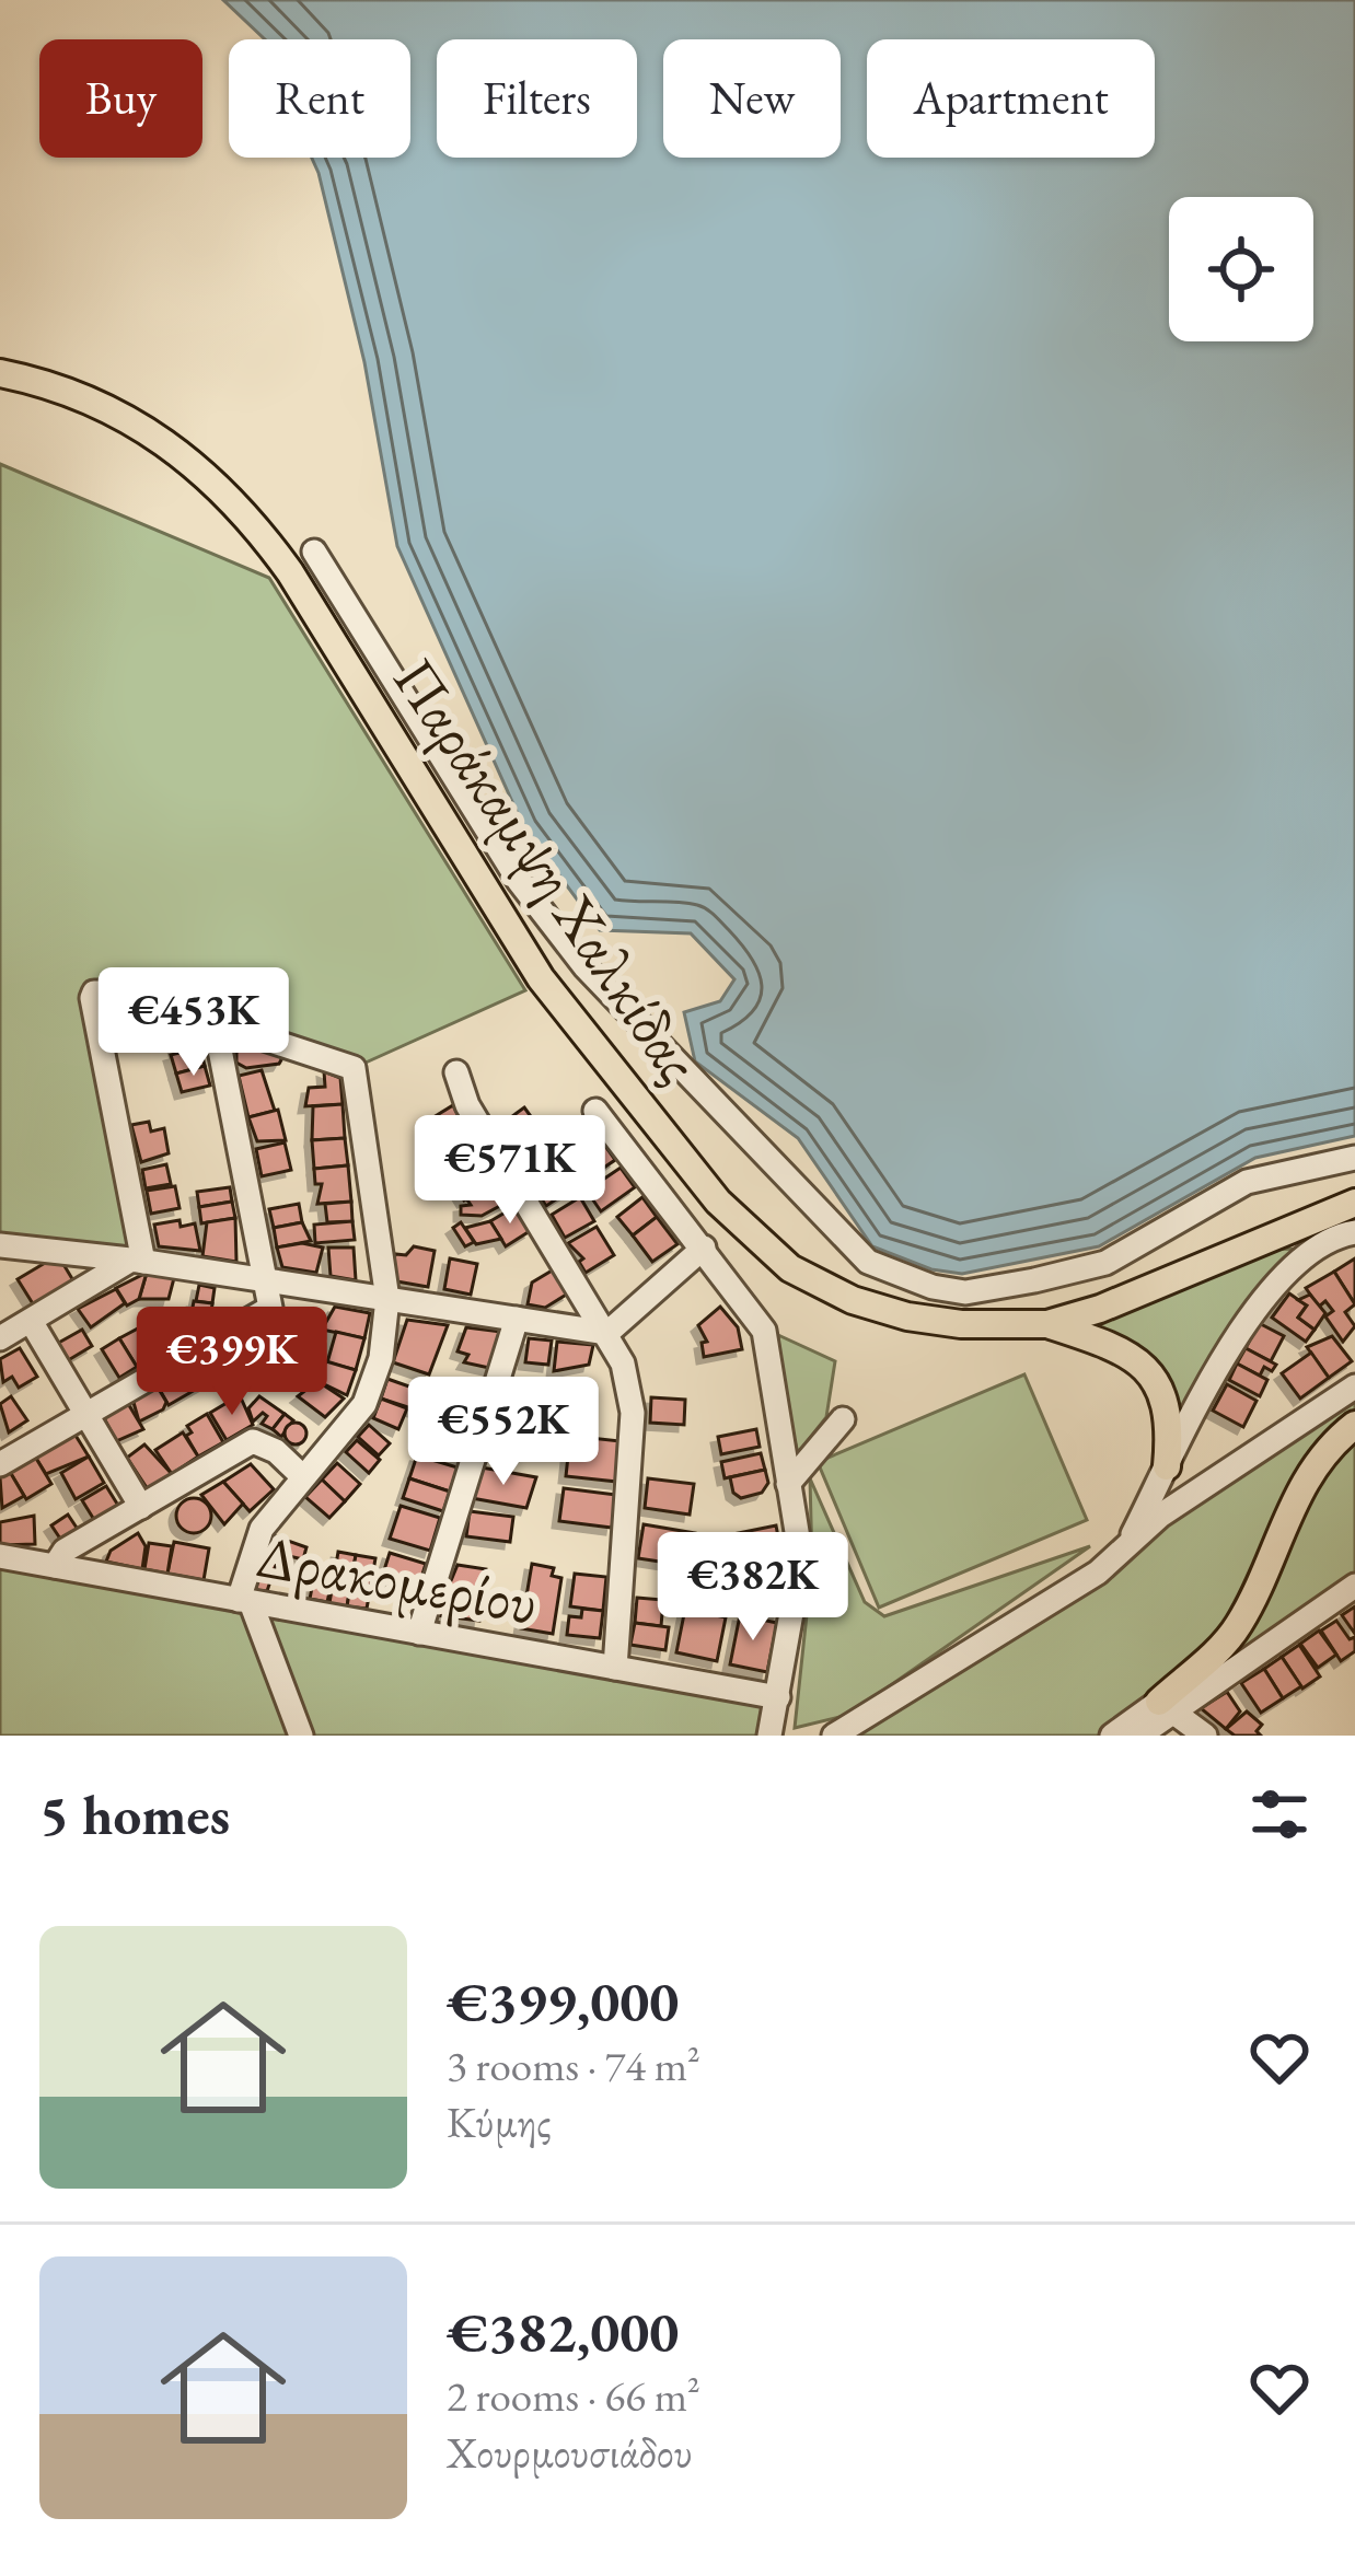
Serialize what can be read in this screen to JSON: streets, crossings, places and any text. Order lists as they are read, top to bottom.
{
  "streets": {
    "main road": ["Παράκαμψη Χαλκίδας"],
    "street": ["Δρακομερίου"]
  },
  "page": {
    "chip": [
      "Buy",
      "Rent",
      "Filters",
      "New",
      "Apartment"
    ],
    "price": [
      "€453K",
      "€571K",
      "€399K",
      "€552K",
      "€382K"
    ],
    "heading": "5 homes",
    "list": [
      {
        "name": "€399,000",
        "note": "3 rooms · 74 m² · Κύμης"
      },
      {
        "name": "€382,000",
        "note": "2 rooms · 66 m² · Χουρμουσιάδου"
      }
    ]
  }
}
